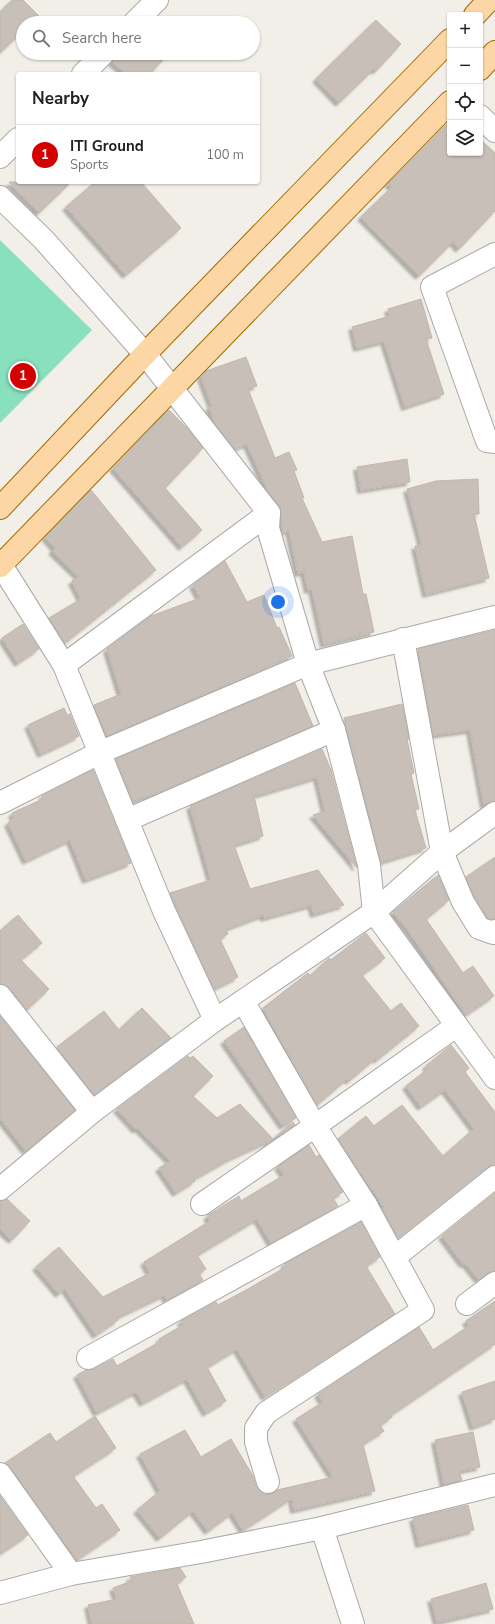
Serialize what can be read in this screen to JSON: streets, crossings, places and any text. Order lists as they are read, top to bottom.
{
  "page": {
    "map_buttons": ["+", "−"],
    "search": "Search here",
    "heading": "Nearby",
    "list": [
      {
        "mark": "1",
        "name": "ITI Ground",
        "note": "Sports",
        "value": "100 m"
      }
    ],
    "pins": "1"
  }
}
